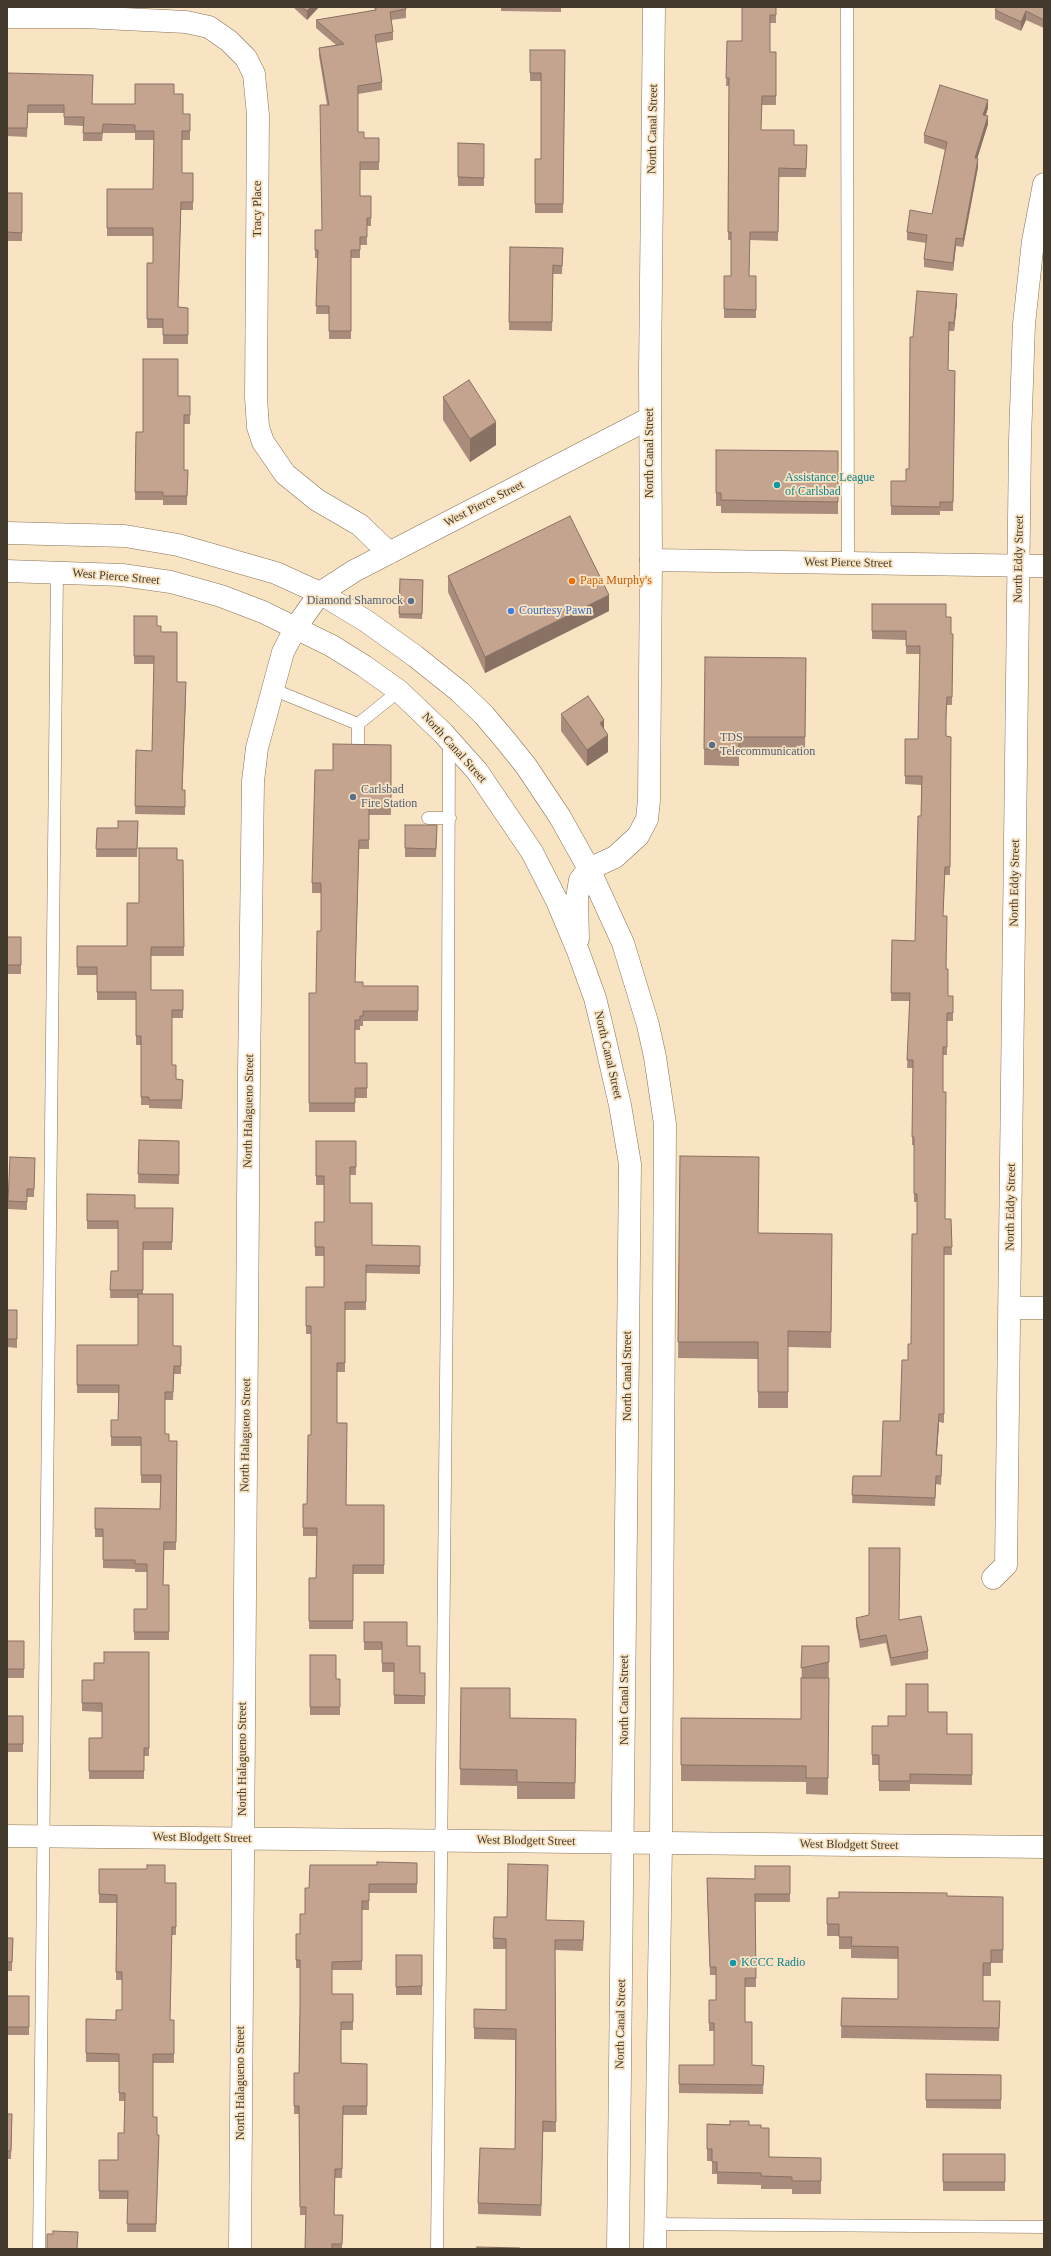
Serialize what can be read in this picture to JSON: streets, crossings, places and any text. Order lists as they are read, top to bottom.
{
  "streets": {
    "main road": [
      "North Canal Street",
      "Tracy Place",
      "West Pierce Street",
      "North Eddy Street",
      "North Halagueno Street",
      "West Blodgett Street"
    ]
  },
  "crossings": [
    ["North Canal Street", "West Pierce Street"],
    ["North Canal Street", "North Halagueno Street"],
    ["North Canal Street", "West Blodgett Street"],
    ["Tracy Place", "West Pierce Street"],
    ["West Pierce Street", "North Eddy Street"],
    ["West Pierce Street", "North Halagueno Street"],
    ["North Halagueno Street", "West Blodgett Street"]
  ],
  "places": [
    "Assistance League of Carlsbad",
    "Papa Murphy's",
    "Diamond Shamrock",
    "Courtesy Pawn",
    "TDS Telecommunication",
    "Carlsbad Fire Station",
    "KCCC Radio"
  ]
}
